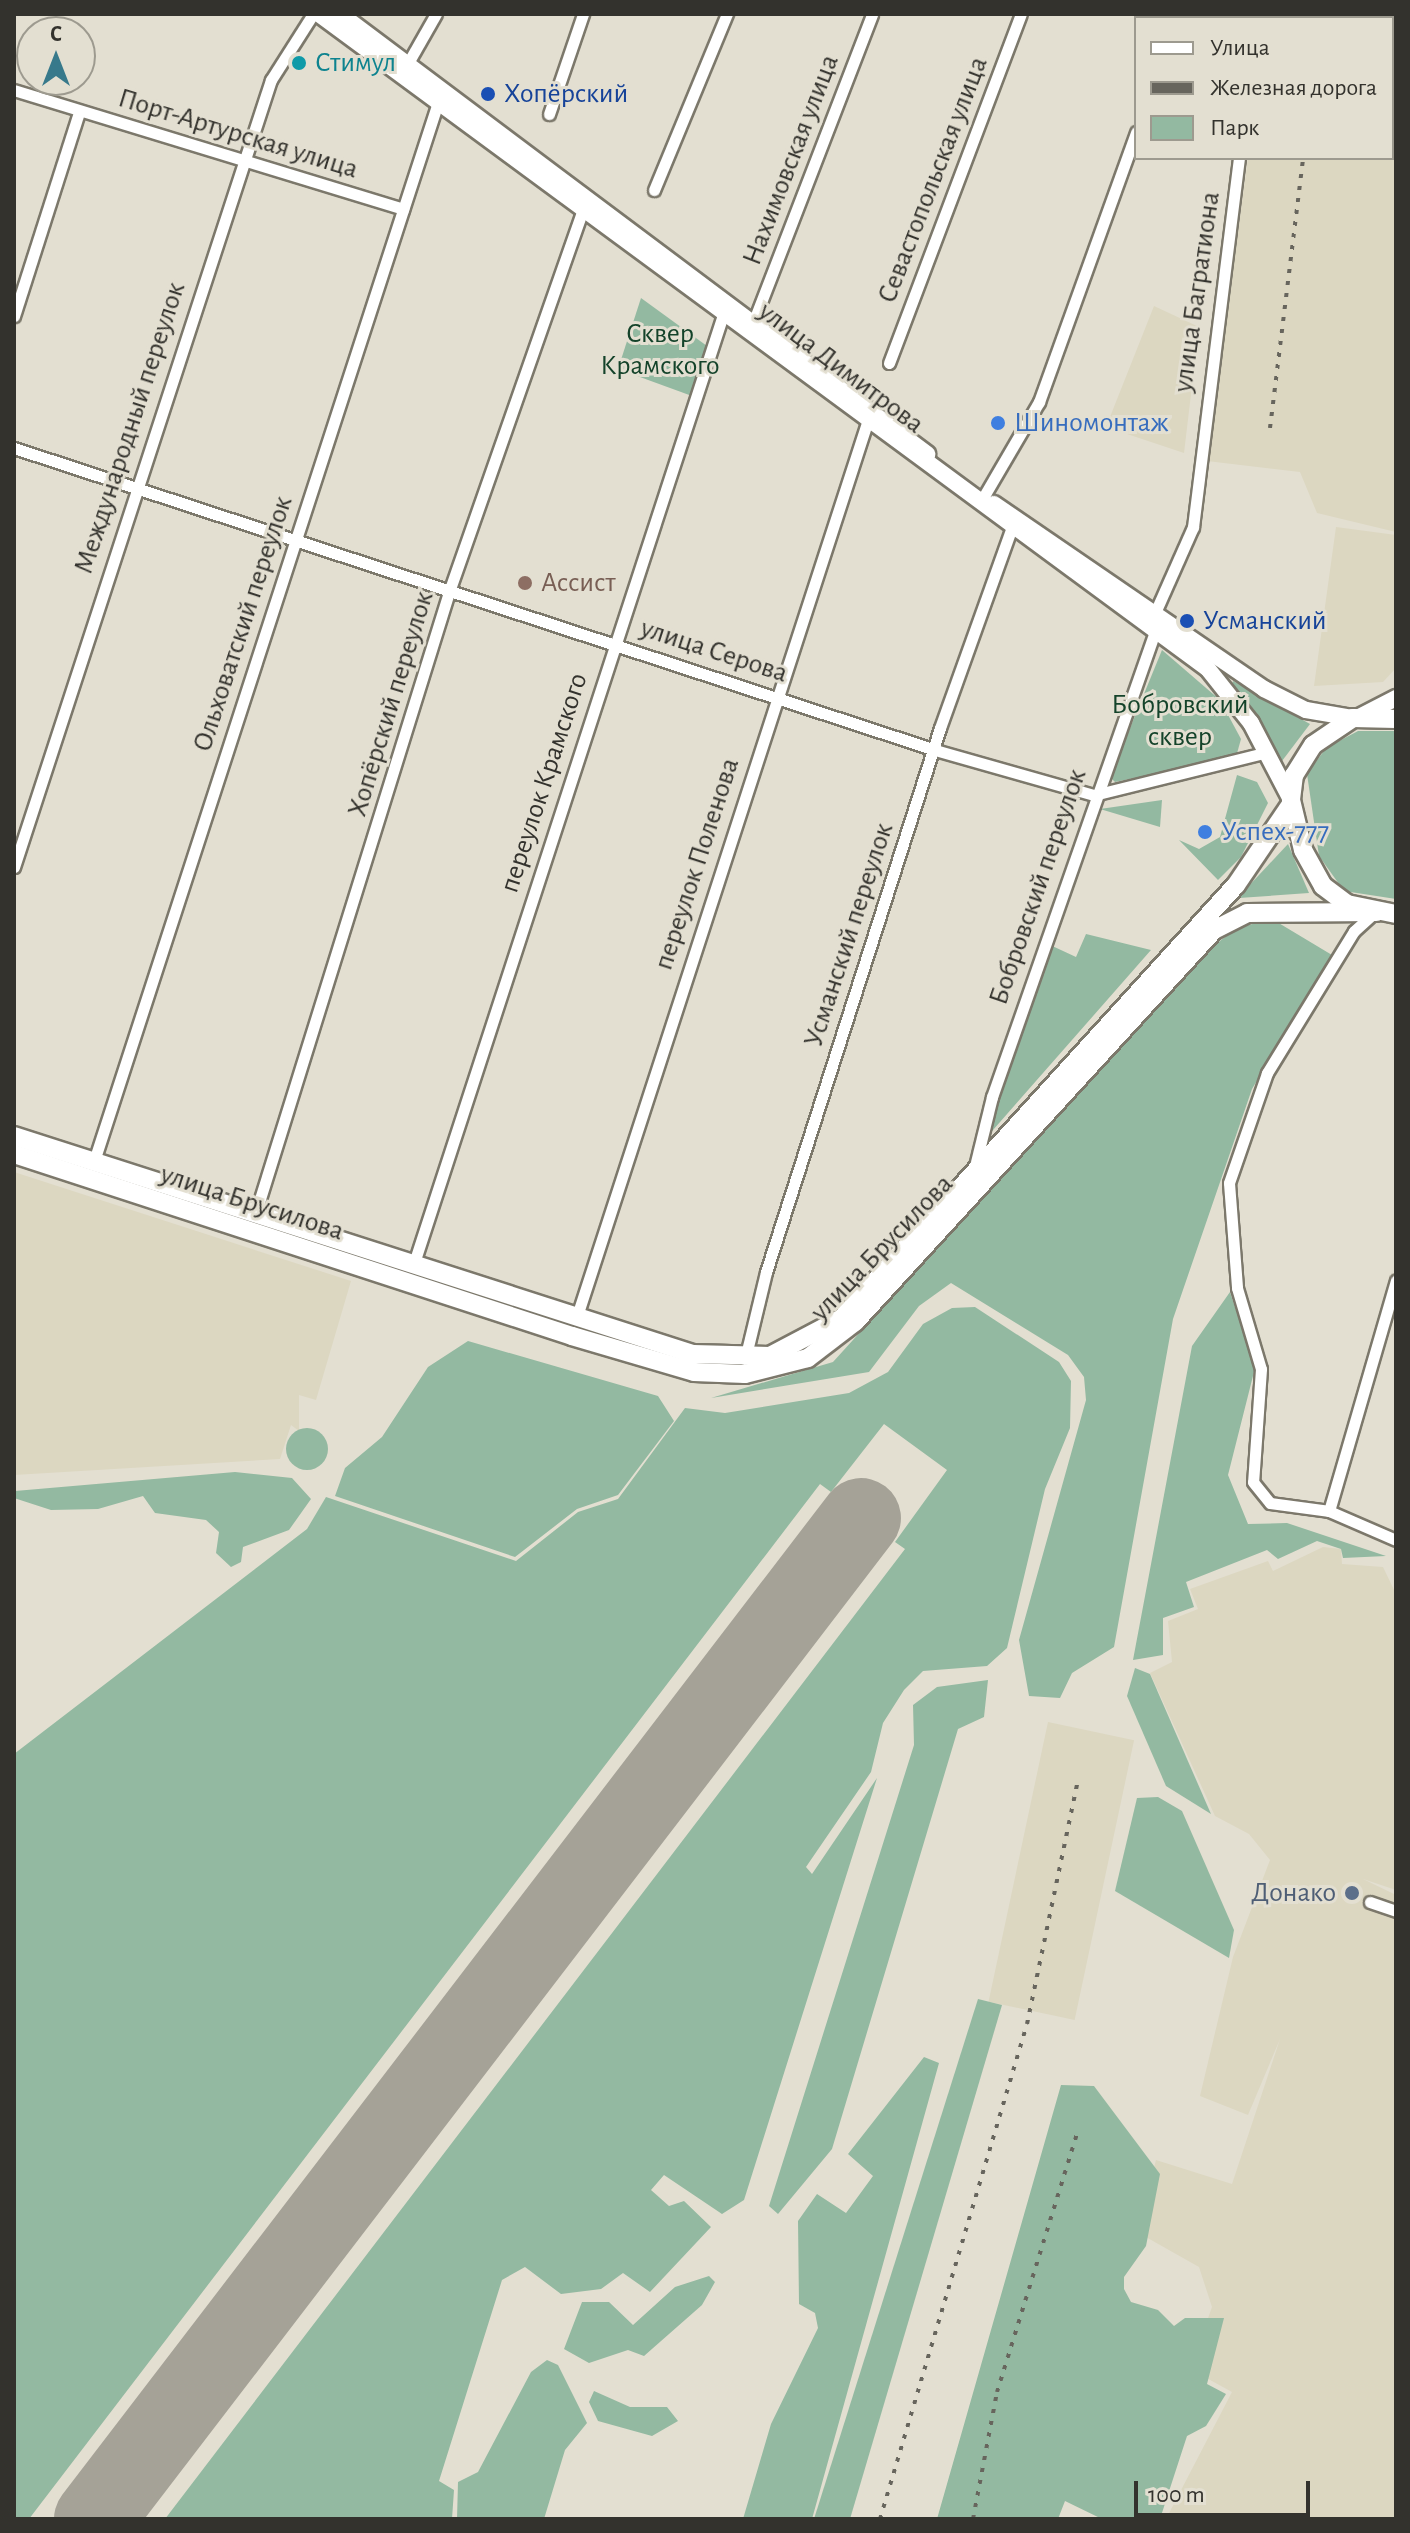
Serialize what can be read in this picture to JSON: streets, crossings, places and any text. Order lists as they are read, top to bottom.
{
  "streets": {
    "main road": ["улица Димитрова", "улица Брусилова"],
    "street": [
      "Порт-Артурская улица",
      "Нахимовская улица",
      "Севастопольская улица",
      "улица Багратиона",
      "Международный переулок",
      "Ольховатский переулок",
      "улица Серова",
      "Хопёрский переулок",
      "переулок Крамского",
      "переулок Поленова",
      "Бобровский переулок",
      "Усманский переулок"
    ]
  },
  "crossings": [
    ["Порт-Артурская улица", "Международный переулок"],
    ["Порт-Артурская улица", "Ольховатский переулок"],
    ["Нахимовская улица", "улица Димитрова"],
    ["улица Багратиона", "улица Димитрова"],
    ["улица Багратиона", "Бобровский переулок"],
    ["улица Димитрова", "Международный переулок"],
    ["улица Димитрова", "Ольховатский переулок"],
    ["улица Димитрова", "улица Серова"],
    ["улица Димитрова", "Хопёрский переулок"],
    ["улица Димитрова", "переулок Крамского"],
    ["улица Димитрова", "переулок Поленова"],
    ["улица Димитрова", "Бобровский переулок"],
    ["улица Димитрова", "Усманский переулок"],
    ["улица Димитрова", "улица Брусилова"],
    ["Международный переулок", "улица Серова"],
    ["Ольховатский переулок", "улица Серова"],
    ["Ольховатский переулок", "улица Брусилова"],
    ["улица Серова", "Хопёрский переулок"],
    ["улица Серова", "переулок Крамского"],
    ["улица Серова", "переулок Поленова"],
    ["улица Серова", "Бобровский переулок"],
    ["улица Серова", "Усманский переулок"],
    ["Хопёрский переулок", "улица Брусилова"],
    ["переулок Крамского", "улица Брусилова"],
    ["переулок Поленова", "улица Брусилова"],
    ["Бобровский переулок", "улица Брусилова"],
    ["Усманский переулок", "улица Брусилова"]
  ],
  "parks": ["Сквер Крамского", "Бобровский сквер"],
  "places": [
    "Стимул",
    "Хопёрский",
    "Шиномонтаж",
    "Ассист",
    "Усманский",
    "Успех-777",
    "Донако"
  ],
  "legend": ["Улица", "Железная дорога", "Парк"],
  "scale_bar": "100 m",
  "north": "top"
}
